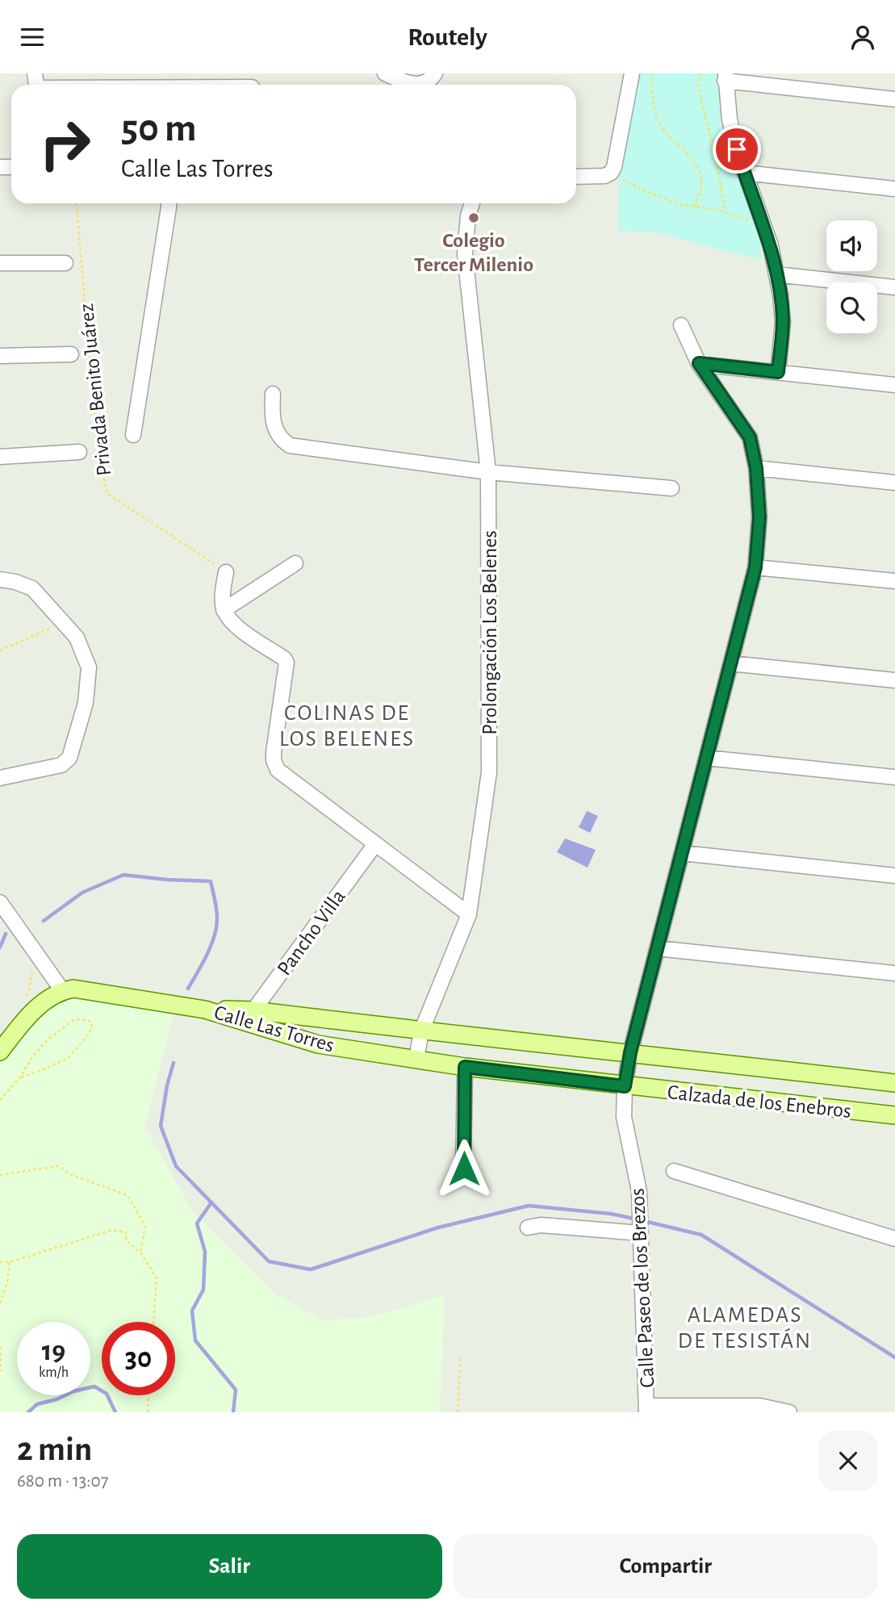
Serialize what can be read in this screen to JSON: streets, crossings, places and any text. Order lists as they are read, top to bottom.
{
  "streets": {
    "main road": ["Calle Las Torres", "Calzada de los Enebros"],
    "street": ["Prolongación Los Belenes", "Pancho Villa", "Calle Paseo de los Brezos"],
    "path": ["Privada Benito Juárez"]
  },
  "crossings": [
    ["Prolongación Los Belenes", "Calle Las Torres"],
    ["Pancho Villa", "Calle Las Torres"],
    ["Calle Las Torres", "Calzada de los Enebros"],
    ["Calle Las Torres", "Calle Paseo de los Brezos"],
    ["Calzada de los Enebros", "Calle Paseo de los Brezos"]
  ],
  "districts": ["COLINAS DE LOS BELENES", "ALAMEDAS DE TESISTÁN"],
  "places": ["Colegio Tercer Milenio"],
  "page": {
    "header": "Routely",
    "turn": ["50 m", "Calle Las Torres"],
    "speed": "19 km/h",
    "limit": "30",
    "heading": ["2 min", "680 m · 13:07"],
    "buttons": ["Salir", "Compartir"]
  }
}
